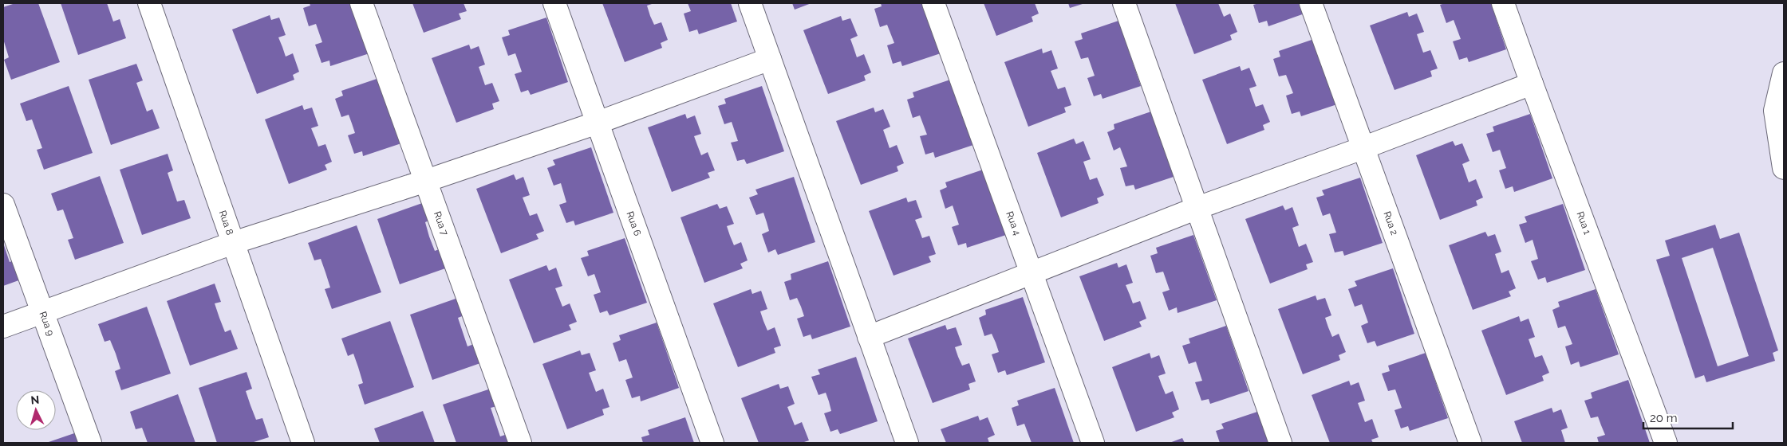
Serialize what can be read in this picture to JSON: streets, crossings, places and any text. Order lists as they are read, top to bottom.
{
  "streets": {
    "street": [
      "Rua 8",
      "Rua 7",
      "Rua 6",
      "Rua 4",
      "Rua 2",
      "Rua 1",
      "Rua 9"
    ]
  },
  "scale_bar": "20 m",
  "north": "top"
}
